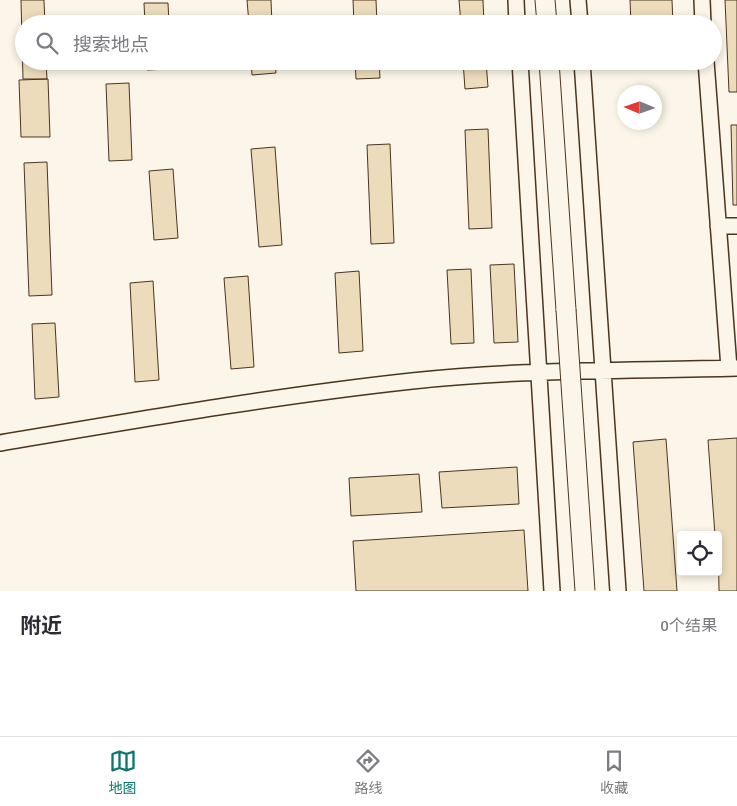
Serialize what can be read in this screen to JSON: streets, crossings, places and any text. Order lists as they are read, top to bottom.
{
  "north": "left",
  "page": {
    "search": "搜索地点",
    "heading": ["附近", "0个结果"],
    "nav": ["地图", "路线", "收藏"]
  }
}
